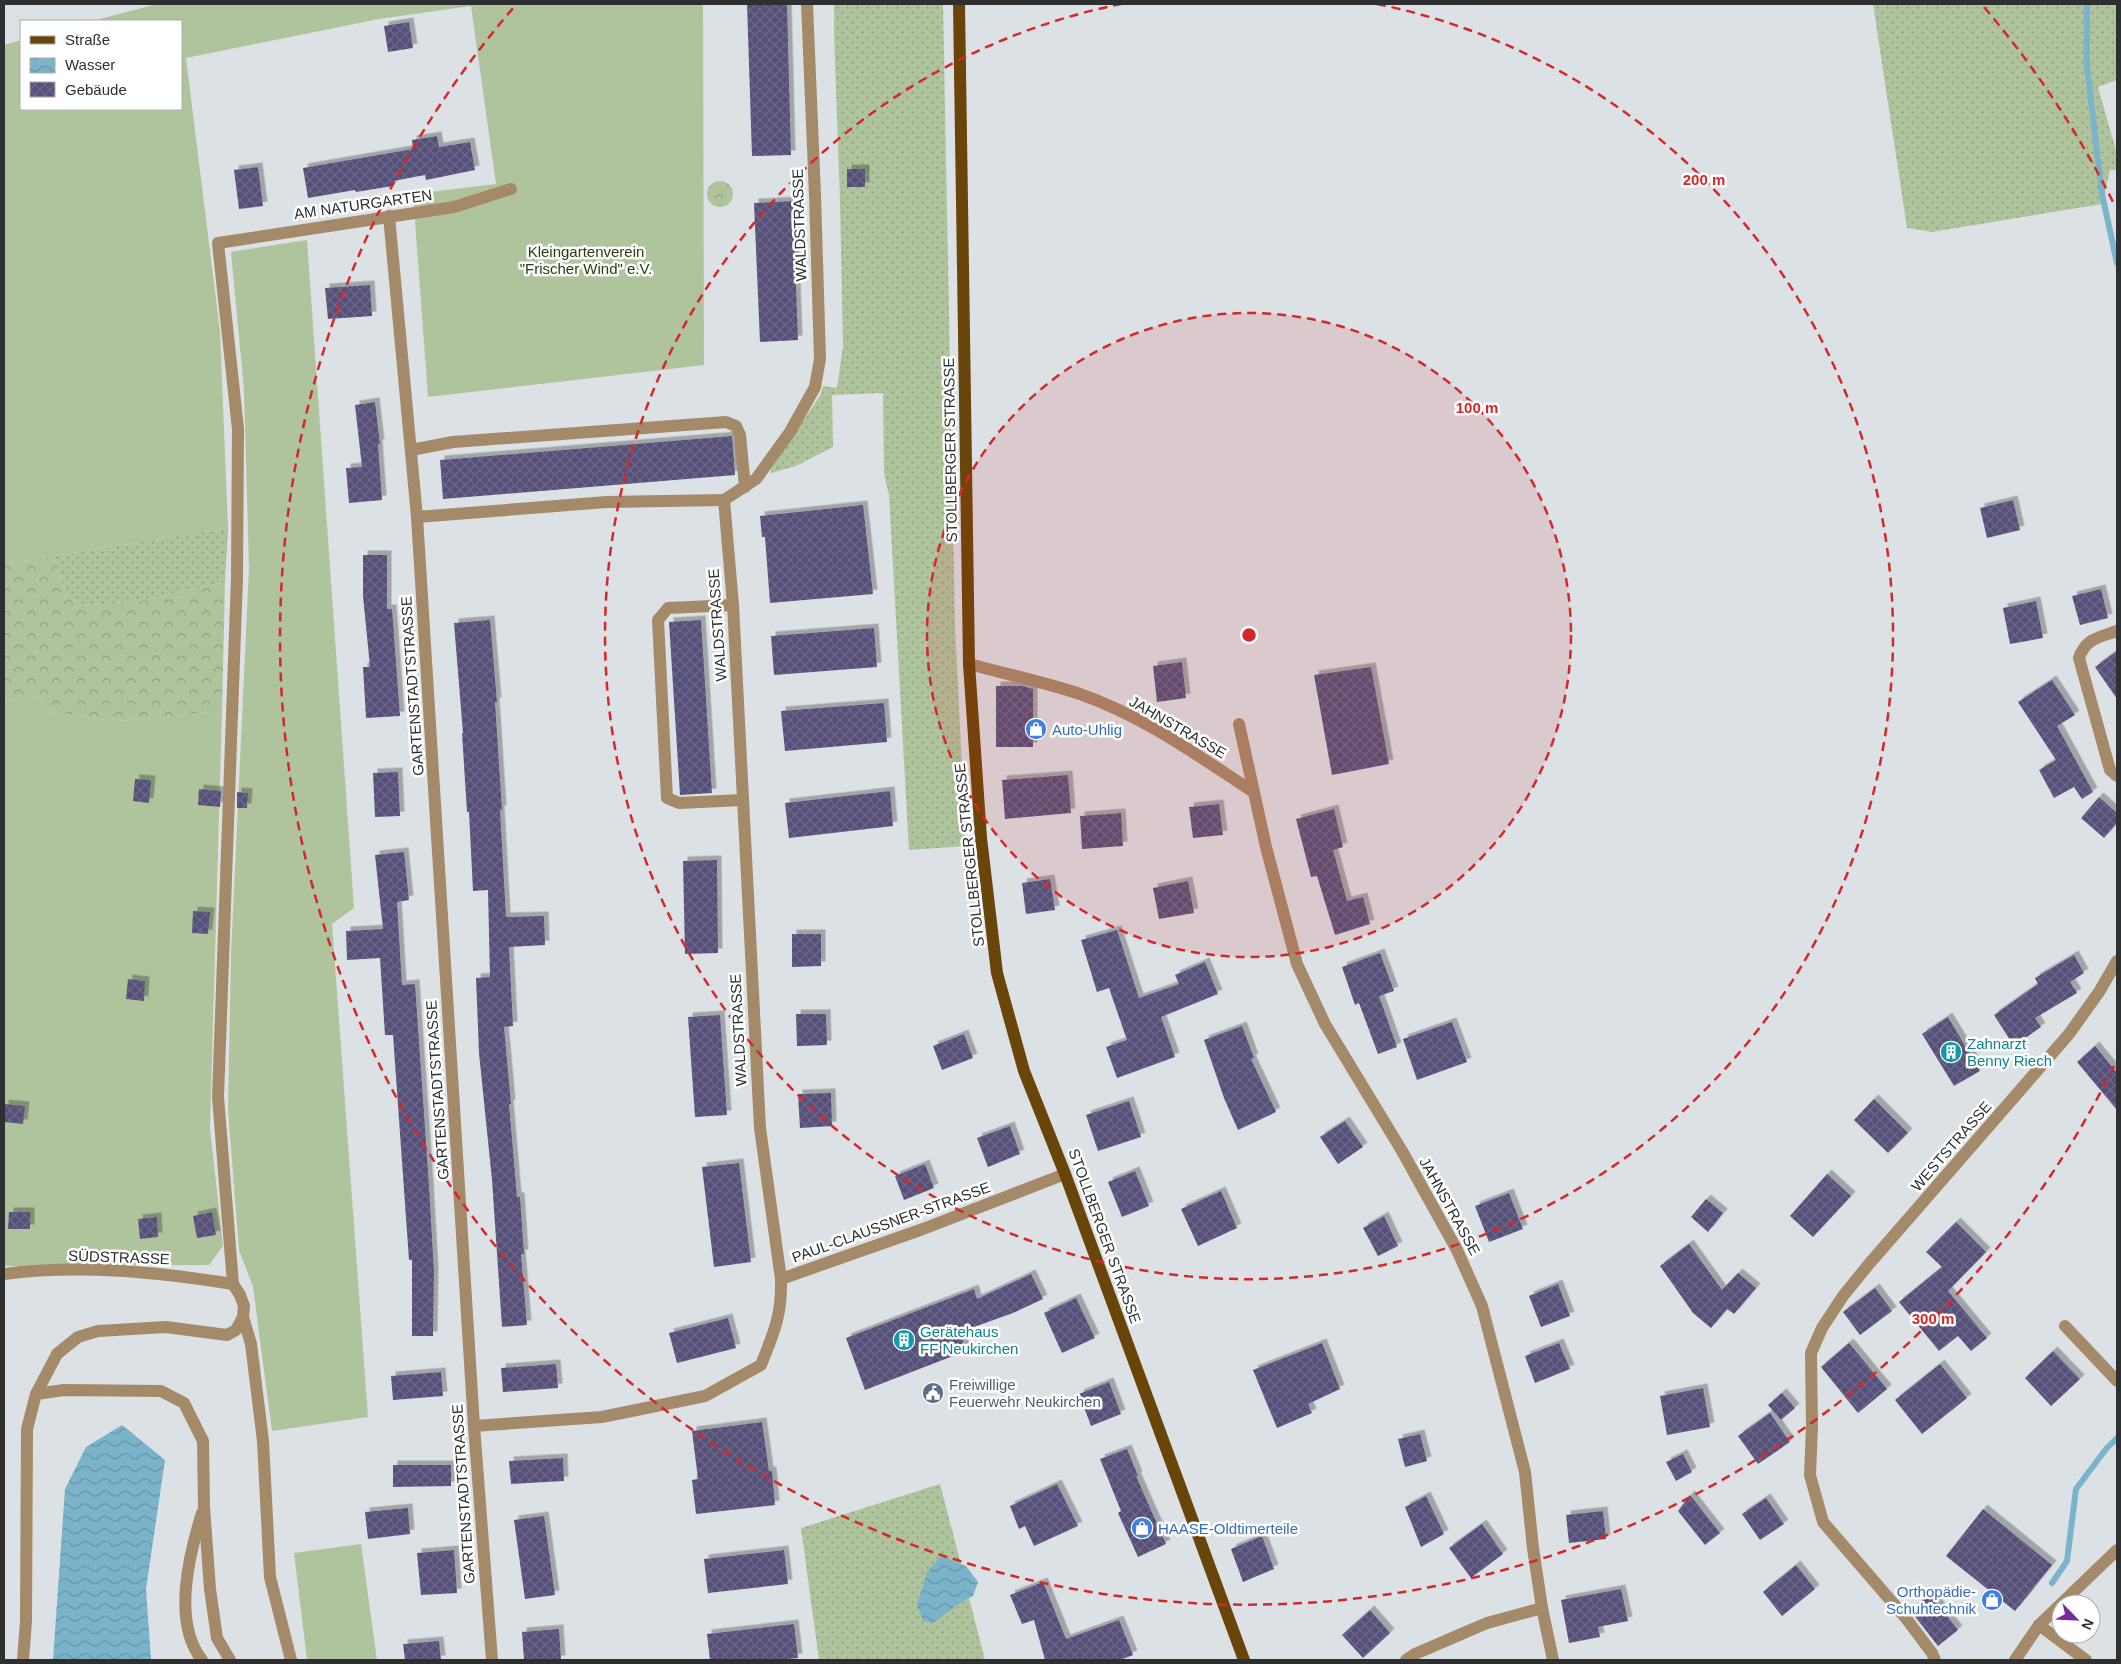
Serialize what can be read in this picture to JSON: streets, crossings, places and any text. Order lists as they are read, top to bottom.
{
  "streets": {
    "main road": ["STOLLBERGER STRASSE"],
    "street": [
      "AM NATURGARTEN",
      "WALDSTRASSE",
      "GARTENSTADTSTRASSE",
      "JAHNSTRASSE",
      "WESTSTRASSE",
      "PAUL-CLAUSSNER-STRASSE",
      "SÜDSTRASSE"
    ]
  },
  "crossings": [
    ["AM NATURGARTEN", "GARTENSTADTSTRASSE"],
    ["AM NATURGARTEN", "SÜDSTRASSE"],
    ["WALDSTRASSE", "PAUL-CLAUSSNER-STRASSE"],
    ["STOLLBERGER STRASSE", "JAHNSTRASSE"],
    ["STOLLBERGER STRASSE", "PAUL-CLAUSSNER-STRASSE"],
    ["GARTENSTADTSTRASSE", "PAUL-CLAUSSNER-STRASSE"]
  ],
  "parks": ["Kleingartenverein \"Frischer Wind\" e.V."],
  "places": {
    "shop": ["Auto-Uhlig", "HAASE-Oldtimerteile", "Orthopädie- Schuhtechnik"],
    "building": ["Zahnarzt Benny Riech", "Gerätehaus FF Neukirchen"],
    "public building": ["Freiwillige Feuerwehr Neukirchen"]
  },
  "legend": ["Straße", "Wasser", "Gebäude"],
  "north": "bottom right",
  "rings": ["200 m", "100 m", "300 m"]
}
